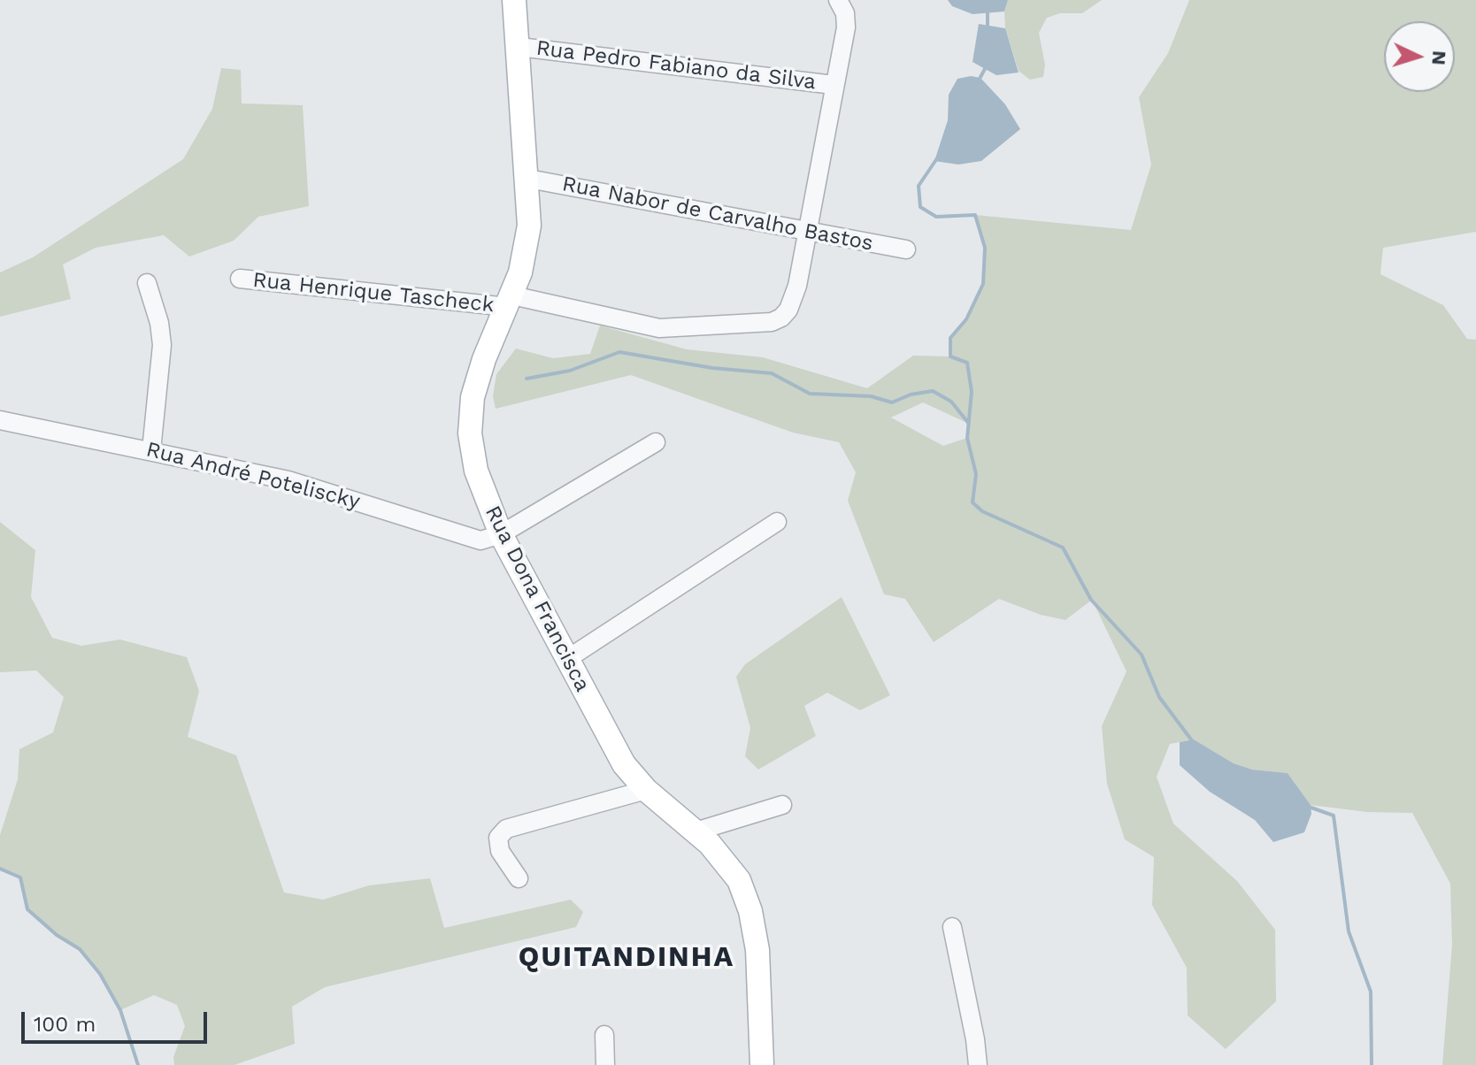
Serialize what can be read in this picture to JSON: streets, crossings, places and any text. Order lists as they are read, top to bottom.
{
  "streets": {
    "main road": ["Rua Dona Francisca"],
    "street": [
      "Rua Pedro Fabiano da Silva",
      "Rua Nabor de Carvalho Bastos",
      "Rua Henrique Tascheck",
      "Rua André Poteliscky"
    ]
  },
  "crossings": [
    ["Rua Pedro Fabiano da Silva", "Rua Dona Francisca"],
    ["Rua Nabor de Carvalho Bastos", "Rua Henrique Tascheck"],
    ["Rua Nabor de Carvalho Bastos", "Rua Dona Francisca"],
    ["Rua Henrique Tascheck", "Rua Dona Francisca"],
    ["Rua André Poteliscky", "Rua Dona Francisca"]
  ],
  "districts": ["QUITANDINHA"],
  "scale_bar": "100 m",
  "north": "right"
}
